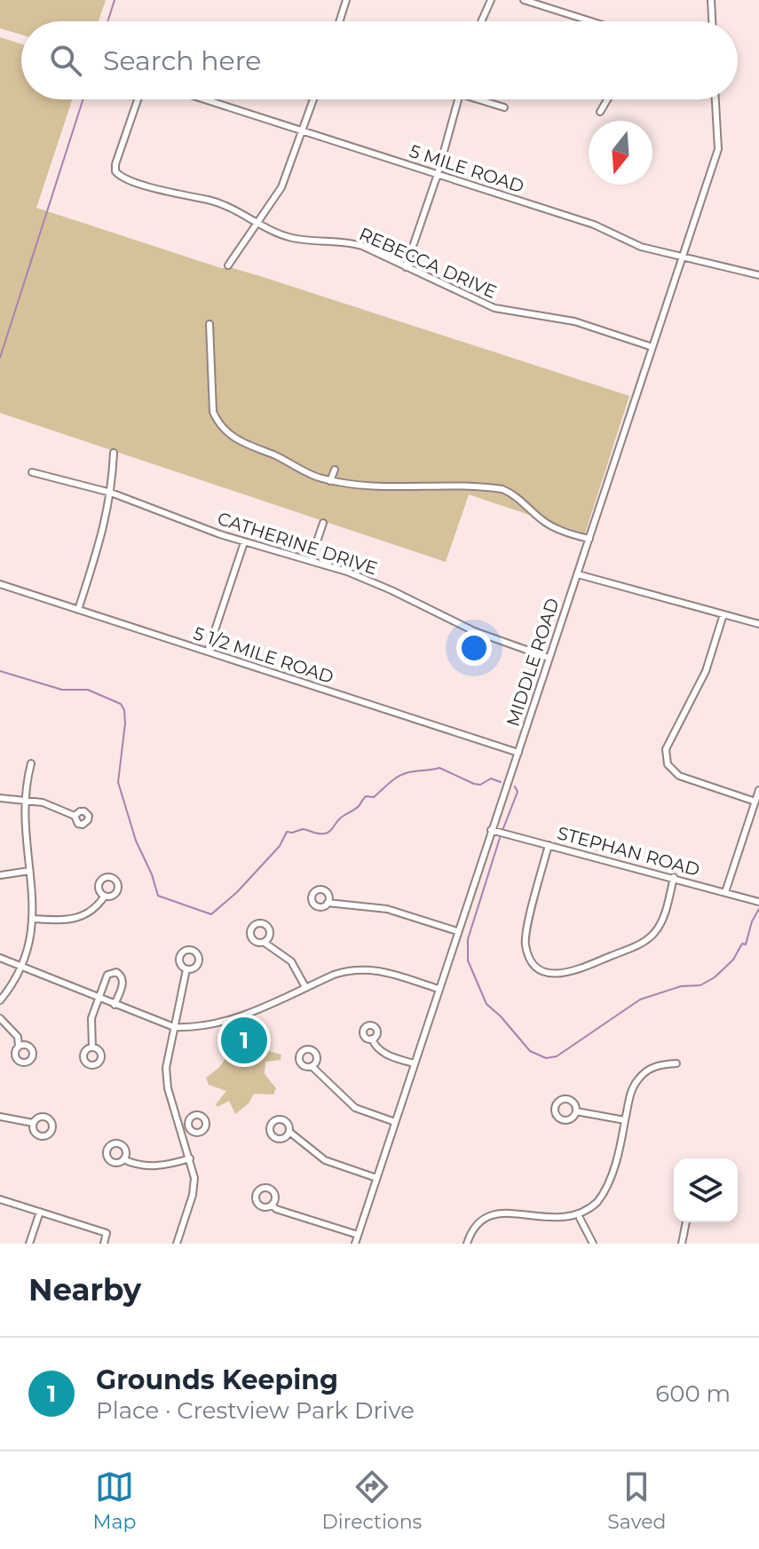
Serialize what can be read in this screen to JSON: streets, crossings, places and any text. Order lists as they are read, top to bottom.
{
  "streets": {
    "street": [
      "5 MILE ROAD",
      "REBECCA DRIVE",
      "CATHERINE DRIVE",
      "5 1/2 MILE ROAD",
      "MIDDLE ROAD",
      "STEPHAN ROAD"
    ]
  },
  "crossings": [
    ["5 MILE ROAD", "MIDDLE ROAD"],
    ["REBECCA DRIVE", "MIDDLE ROAD"],
    ["CATHERINE DRIVE", "MIDDLE ROAD"],
    ["5 1/2 MILE ROAD", "MIDDLE ROAD"],
    ["MIDDLE ROAD", "STEPHAN ROAD"]
  ],
  "north": "bottom",
  "page": {
    "search": "Search here",
    "pins": "1",
    "heading": "Nearby",
    "list": [
      {
        "mark": "1",
        "name": "Grounds Keeping",
        "note": "Place · Crestview Park Drive",
        "value": "600 m"
      }
    ],
    "nav": ["Map", "Directions", "Saved"]
  }
}
